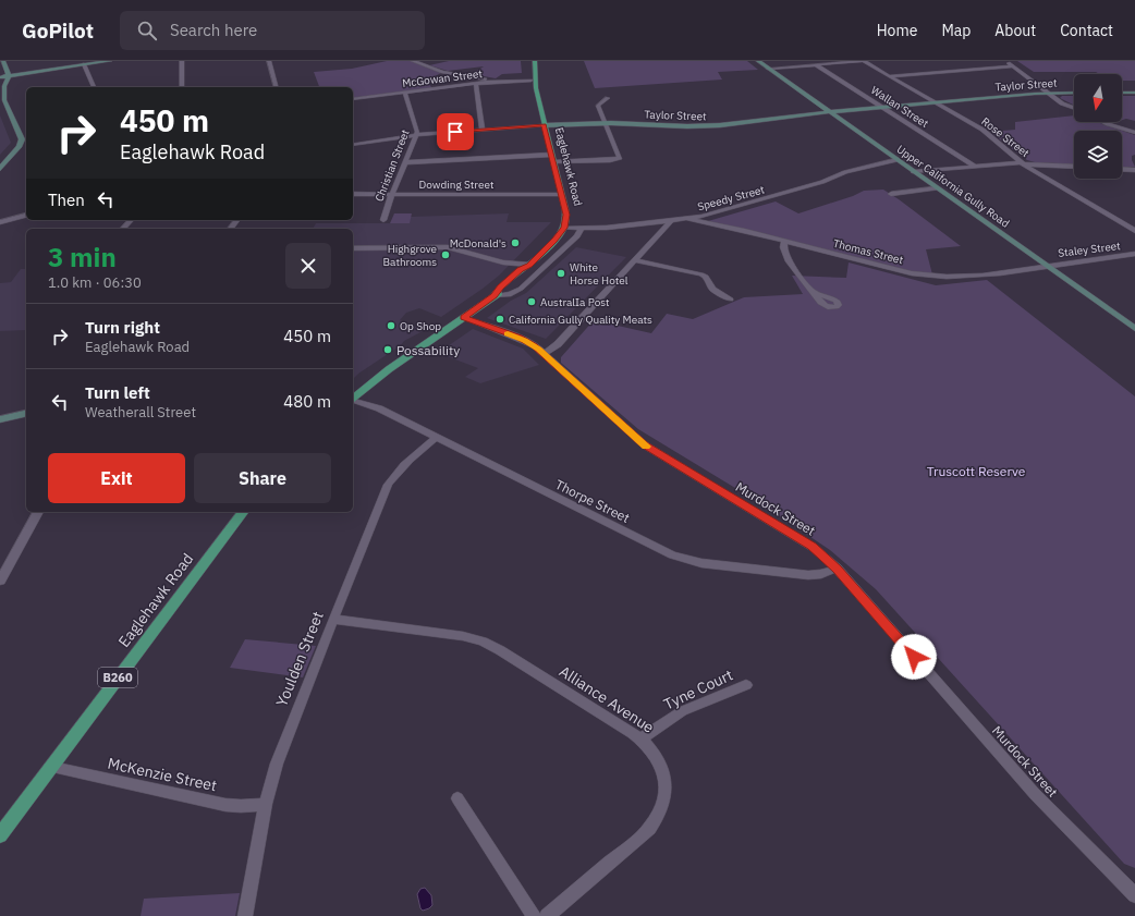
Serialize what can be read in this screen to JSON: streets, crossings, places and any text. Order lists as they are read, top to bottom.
{
  "streets": {
    "main road": ["Eaglehawk Road", "B260"],
    "street": [
      "McGowan Street",
      "Taylor Street",
      "Wallan Street",
      "Rose Street",
      "Christian Street",
      "Dowding Street",
      "Upper California Gully Road",
      "Speedy Street",
      "Staley Street",
      "Thomas Street",
      "Thorpe Street",
      "Murdock Street",
      "Youlden Street",
      "Tyne Court",
      "Alliance Avenue",
      "McKenzie Street"
    ]
  },
  "crossings": [
    ["McGowan Street", "Christian Street"],
    ["McGowan Street", "Eaglehawk Road"],
    ["Taylor Street", "Wallan Street"],
    ["Taylor Street", "Rose Street"],
    ["Taylor Street", "Eaglehawk Road"],
    ["Taylor Street", "Upper California Gully Road"],
    ["Christian Street", "Dowding Street"],
    ["Eaglehawk Road", "Dowding Street"],
    ["Eaglehawk Road", "Speedy Street"],
    ["Eaglehawk Road", "McKenzie Street"],
    ["Upper California Gully Road", "Speedy Street"],
    ["Upper California Gully Road", "Staley Street"],
    ["Upper California Gully Road", "Thomas Street"],
    ["Speedy Street", "Thomas Street"],
    ["Staley Street", "Thomas Street"],
    ["Thorpe Street", "Murdock Street"],
    ["Thorpe Street", "Youlden Street"],
    ["Youlden Street", "Alliance Avenue"],
    ["Youlden Street", "McKenzie Street"],
    ["Tyne Court", "Alliance Avenue"]
  ],
  "parks": ["Truscott Reserve"],
  "places": [
    "McDonald's",
    "Highgrove Bathrooms",
    "White Horse Hotel",
    "AustralIa Post",
    "California Gully Quality Meats",
    "Op Shop",
    "Possability"
  ],
  "north": "bottom",
  "page": {
    "header": "GoPilot",
    "search": "Search here",
    "nav": [
      "Home",
      "Map",
      "About",
      "Contact"
    ],
    "turn": ["450 m", "Eaglehawk Road"],
    "then": "Then",
    "heading": ["3 min", "1.0 km · 06:30"],
    "list": [
      {
        "name": "Turn right",
        "note": "Eaglehawk Road",
        "value": "450 m"
      },
      {
        "name": "Turn left",
        "note": "Weatherall Street",
        "value": "480 m"
      }
    ],
    "buttons": ["Exit", "Share"]
  }
}
